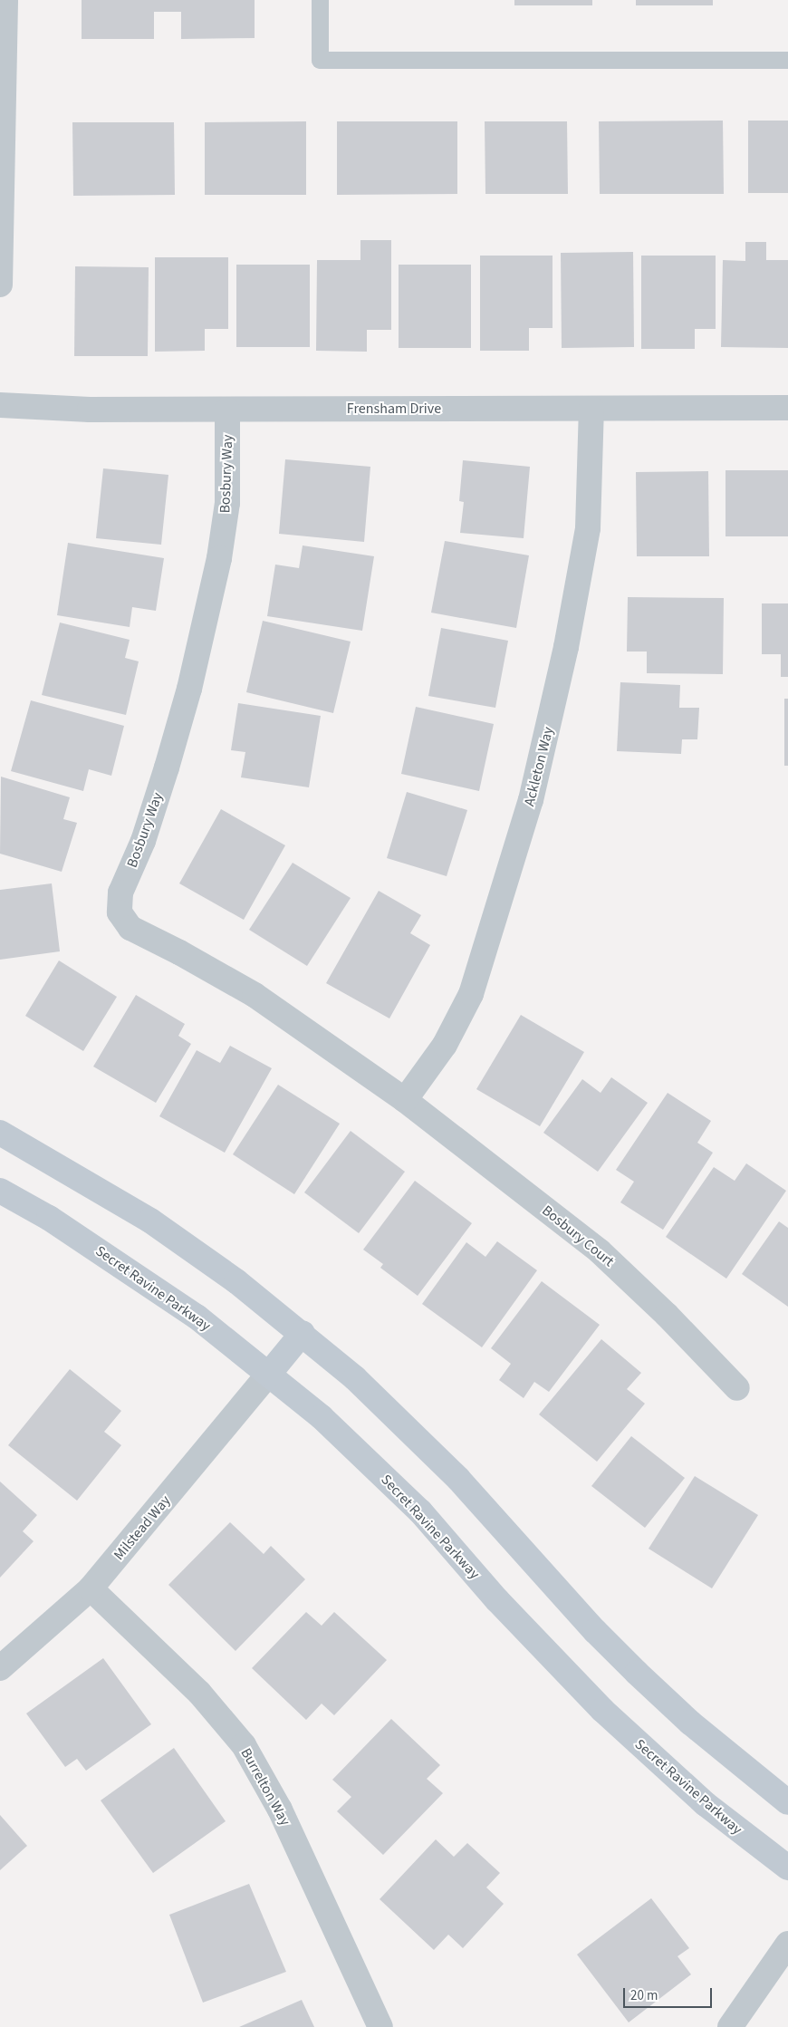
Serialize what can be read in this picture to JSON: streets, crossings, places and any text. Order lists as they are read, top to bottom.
{
  "streets": {
    "main road": ["Secret Ravine Parkway"],
    "street": [
      "Frensham Drive",
      "Bosbury Way",
      "Ackleton Way",
      "Bosbury Court",
      "Milstead Way",
      "Burrelton Way"
    ]
  },
  "crossings": [
    ["Frensham Drive", "Bosbury Way"],
    ["Frensham Drive", "Ackleton Way"],
    ["Bosbury Way", "Ackleton Way"],
    ["Bosbury Way", "Bosbury Court"],
    ["Ackleton Way", "Bosbury Court"],
    ["Secret Ravine Parkway", "Milstead Way"],
    ["Milstead Way", "Burrelton Way"]
  ],
  "scale_bar": "20 m"
}
